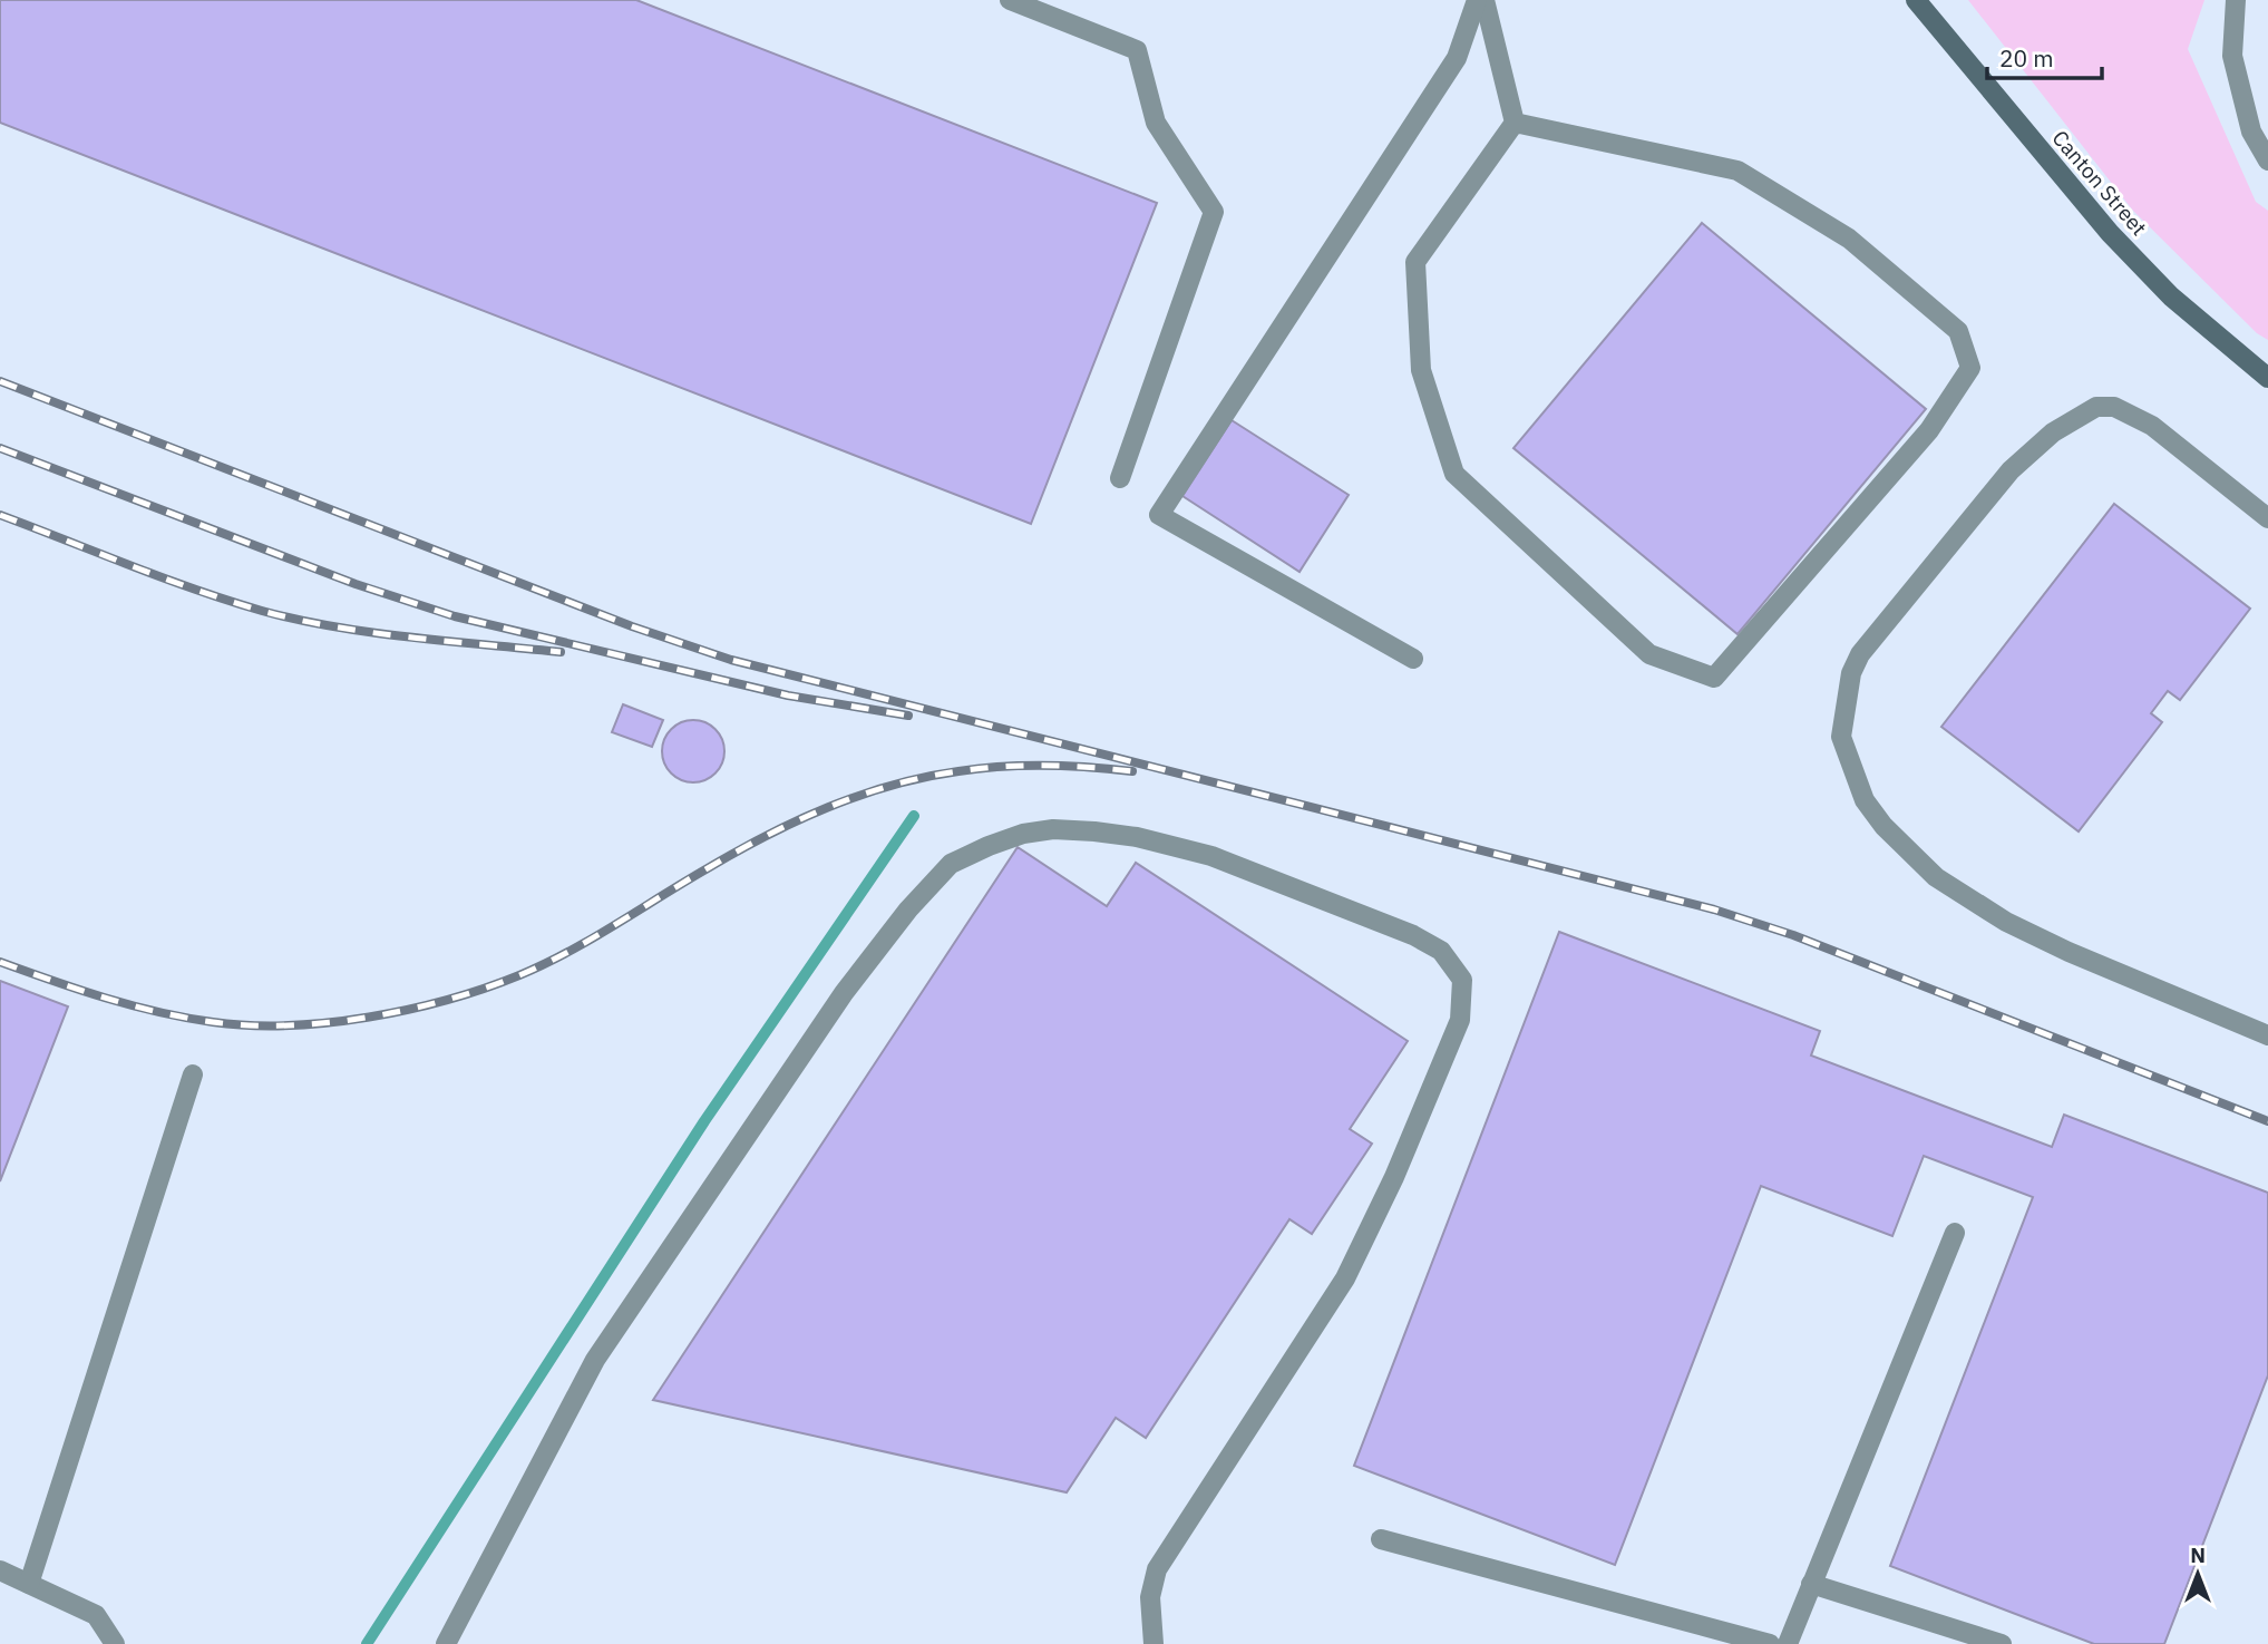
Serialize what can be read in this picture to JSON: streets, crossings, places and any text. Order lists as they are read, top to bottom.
{
  "streets": {
    "main road": ["Canton Street"]
  },
  "scale_bar": "20 m",
  "north": "top"
}
